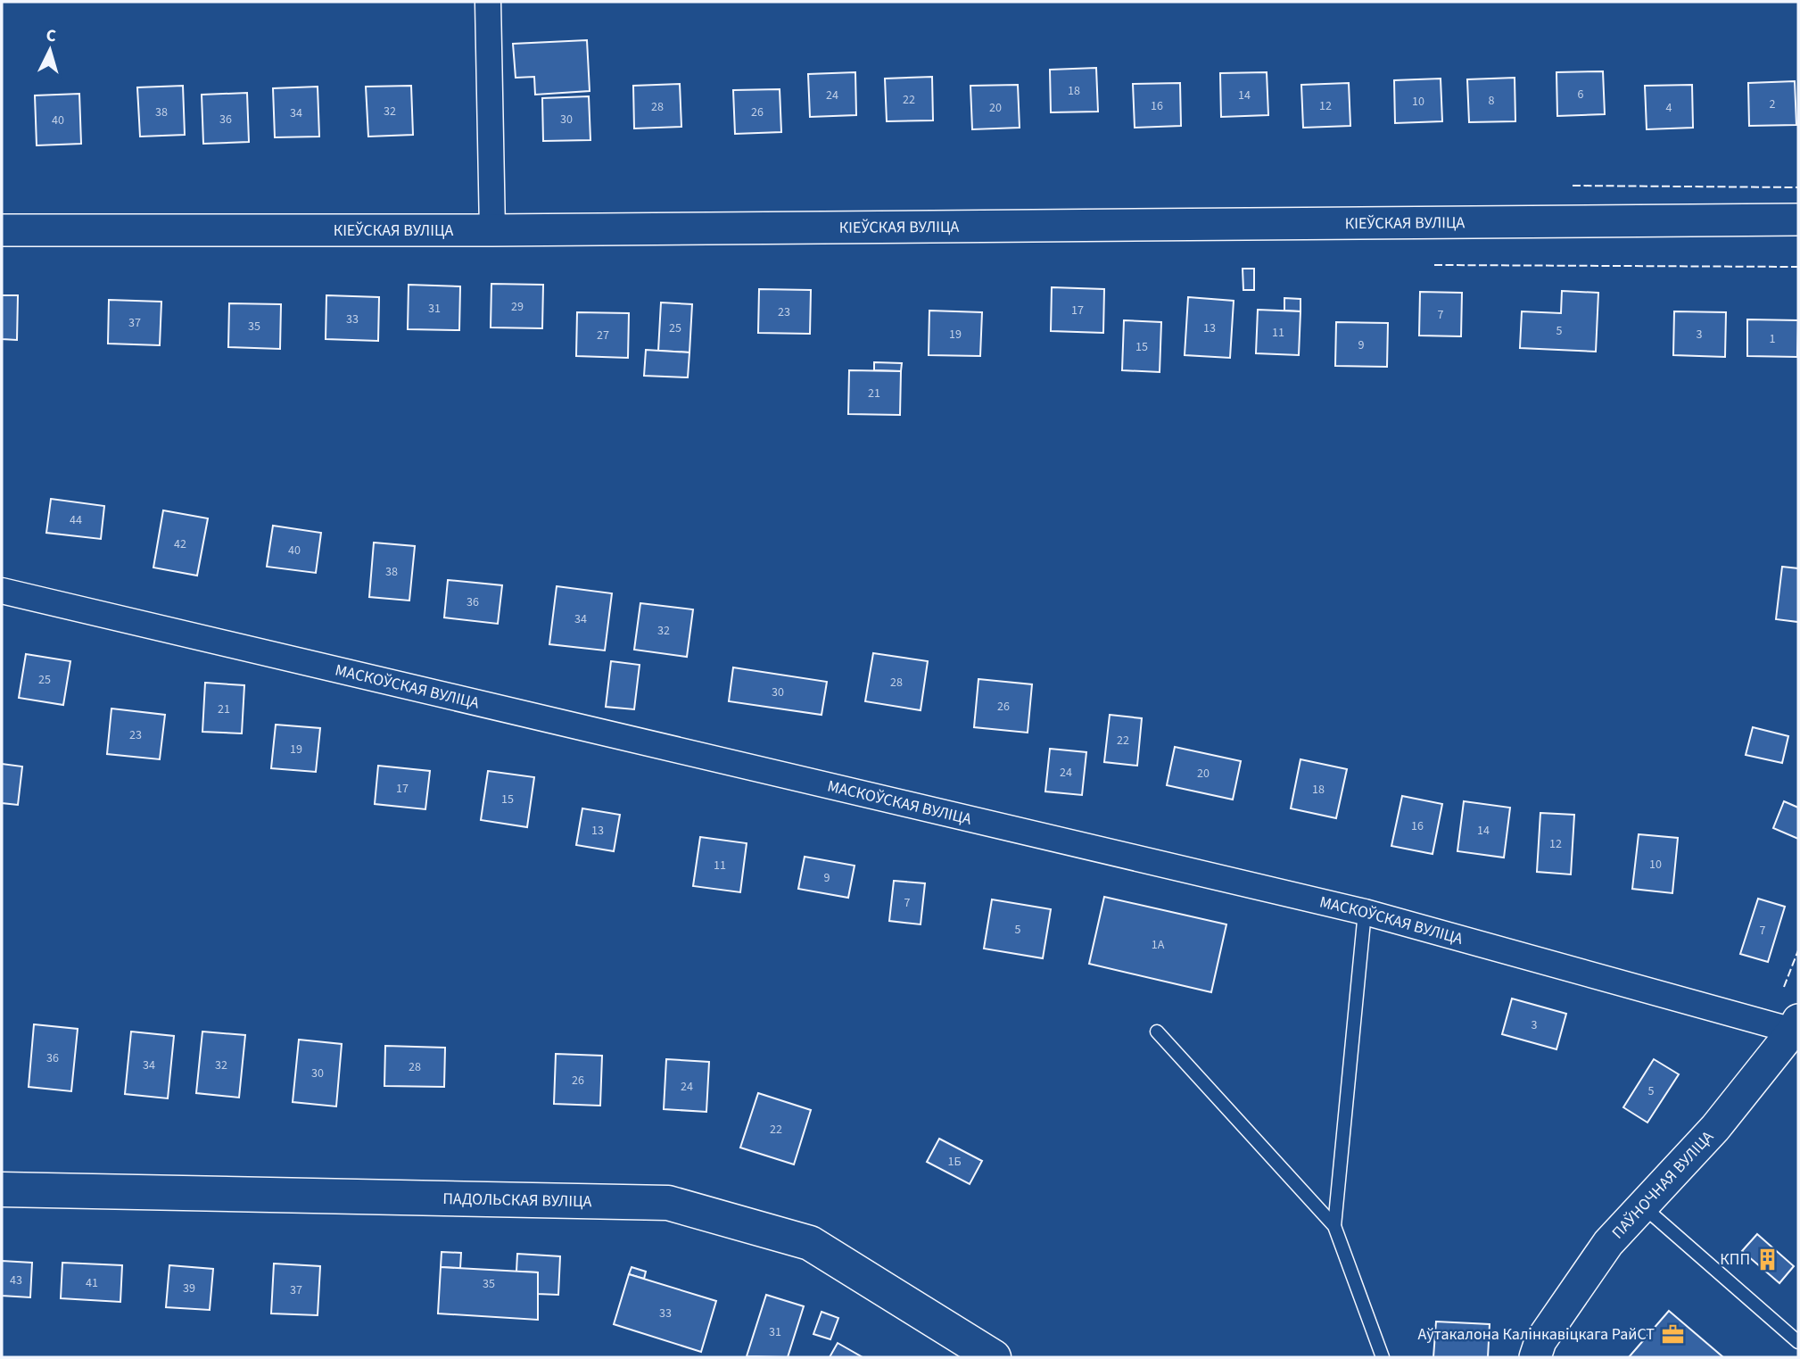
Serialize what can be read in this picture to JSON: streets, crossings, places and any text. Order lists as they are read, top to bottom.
{
  "streets": {
    "main road": ["ПАДОЛЬСКАЯ ВУЛІЦА"],
    "street": ["КІЕЎСКАЯ ВУЛІЦА", "МАСКОЎСКАЯ ВУЛІЦА", "ПАЎНОЧНАЯ ВУЛІЦА"]
  },
  "crossings": [
    ["МАСКОЎСКАЯ ВУЛІЦА", "ПАЎНОЧНАЯ ВУЛІЦА"]
  ],
  "places": {
    "building": ["КПП"],
    "office": ["Аўтакалона Калінкавіцкага РайСТ"]
  },
  "house_numbers": [
    "18",
    "6",
    "24",
    "14",
    "22",
    "8",
    "10",
    "2",
    "16",
    "12",
    "28",
    "20",
    "4",
    "32",
    "38",
    "26",
    "34",
    "36",
    "30",
    "40",
    "29",
    "31",
    "17",
    "23",
    "7",
    "33",
    "37",
    "35",
    "25",
    "13",
    "5",
    "11",
    "19",
    "3",
    "27",
    "1",
    "9",
    "15",
    "21",
    "44",
    "42",
    "40",
    "38",
    "36",
    "34",
    "32",
    "25",
    "28",
    "30",
    "26",
    "21",
    "23",
    "22",
    "19",
    "24",
    "20",
    "17",
    "18",
    "15",
    "16",
    "13",
    "14",
    "12",
    "10",
    "11",
    "9",
    "7",
    "5",
    "7",
    "1А",
    "3",
    "36",
    "34",
    "32",
    "28",
    "30",
    "26",
    "24",
    "5",
    "22",
    "1Б",
    "43",
    "41",
    "35",
    "39",
    "37",
    "33",
    "31"
  ],
  "north": "top"
}
